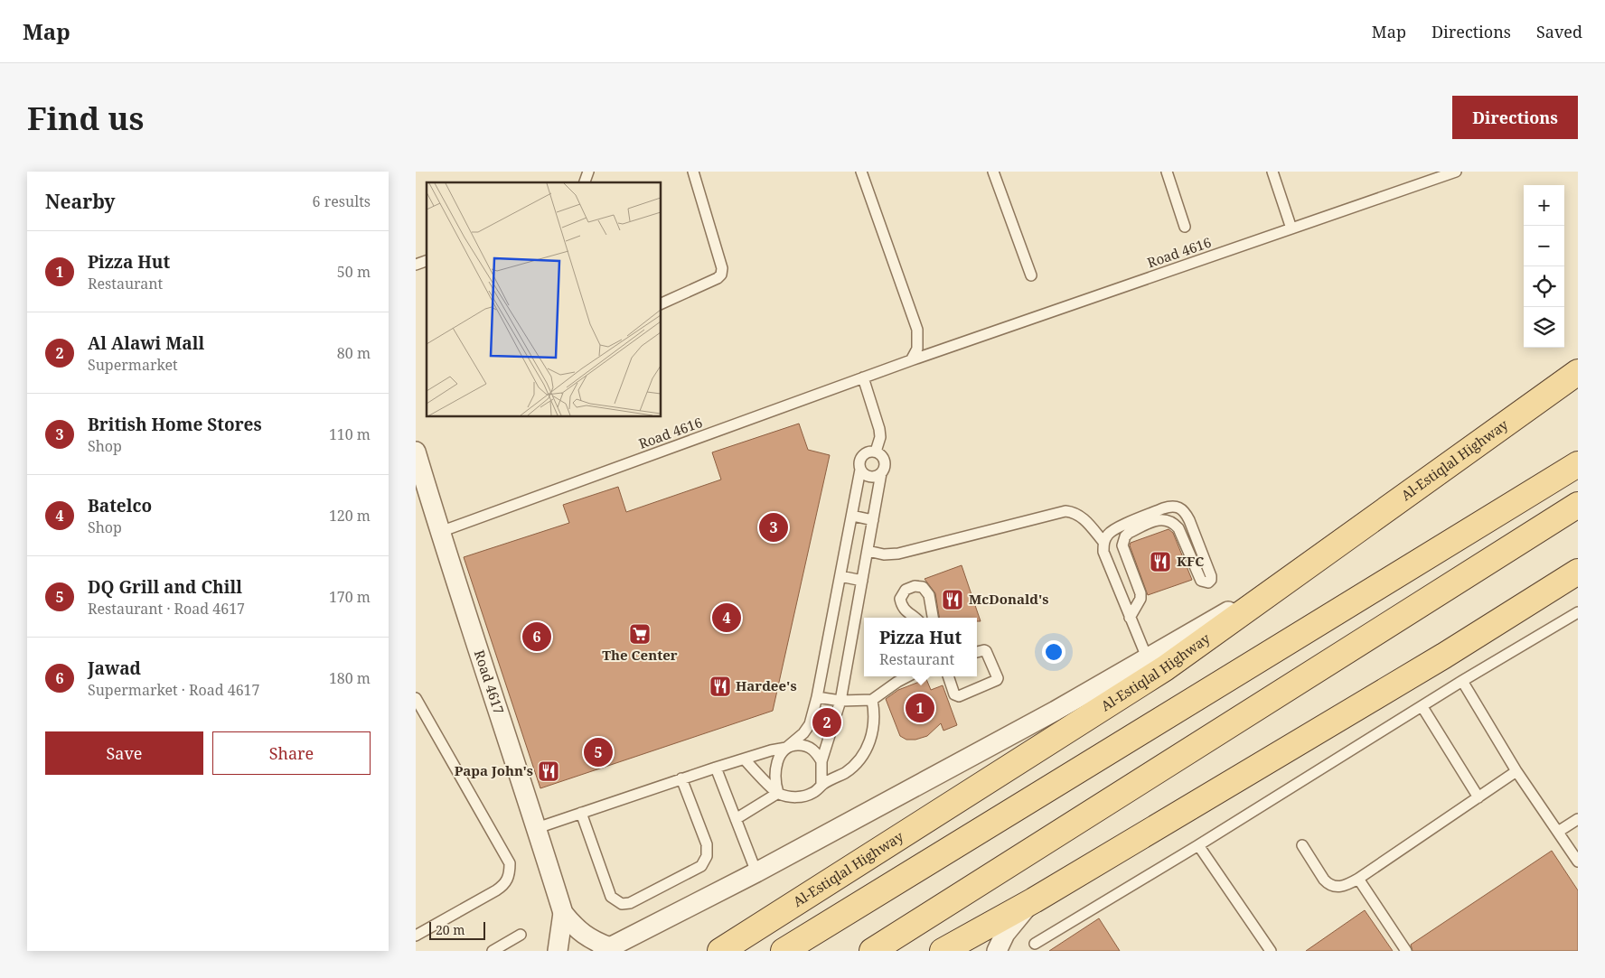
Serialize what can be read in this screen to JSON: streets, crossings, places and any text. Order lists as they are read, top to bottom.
{
  "streets": {
    "main road": ["Al-Estiqlal Highway"],
    "street": ["Road 4617"],
    "lane": ["Road 4616"]
  },
  "crossings": [
    ["Road 4616", "Road 4617"]
  ],
  "places": {
    "restaurant": [
      "KFC",
      "McDonald's",
      "Hardee's",
      "Papa John's"
    ],
    "supermarket": ["The Center"]
  },
  "scale_bar": "20 m",
  "page": {
    "header": "Map",
    "nav": ["Map", "Directions", "Saved"],
    "buttons": [
      "Directions",
      ["Save", "Share"]
    ],
    "title": "Find us",
    "heading": ["Nearby", "6 results"],
    "map_buttons": ["+", "−"],
    "list": [
      {
        "mark": "1",
        "name": "Pizza Hut",
        "note": "Restaurant",
        "value": "50 m"
      },
      {
        "mark": "2",
        "name": "Al Alawi Mall",
        "note": "Supermarket",
        "value": "80 m"
      },
      {
        "mark": "3",
        "name": "British Home Stores",
        "note": "Shop",
        "value": "110 m"
      },
      {
        "mark": "4",
        "name": "Batelco",
        "note": "Shop",
        "value": "120 m"
      },
      {
        "mark": "5",
        "name": "DQ Grill and Chill",
        "note": "Restaurant · Road 4617",
        "value": "170 m"
      },
      {
        "mark": "6",
        "name": "Jawad",
        "note": "Supermarket · Road 4617",
        "value": "180 m"
      }
    ],
    "pins": [
      "3",
      "4",
      "6",
      "1",
      "2",
      "5"
    ],
    "popup": ["Pizza Hut", "Restaurant"],
    "scale": "20 m"
  }
}
